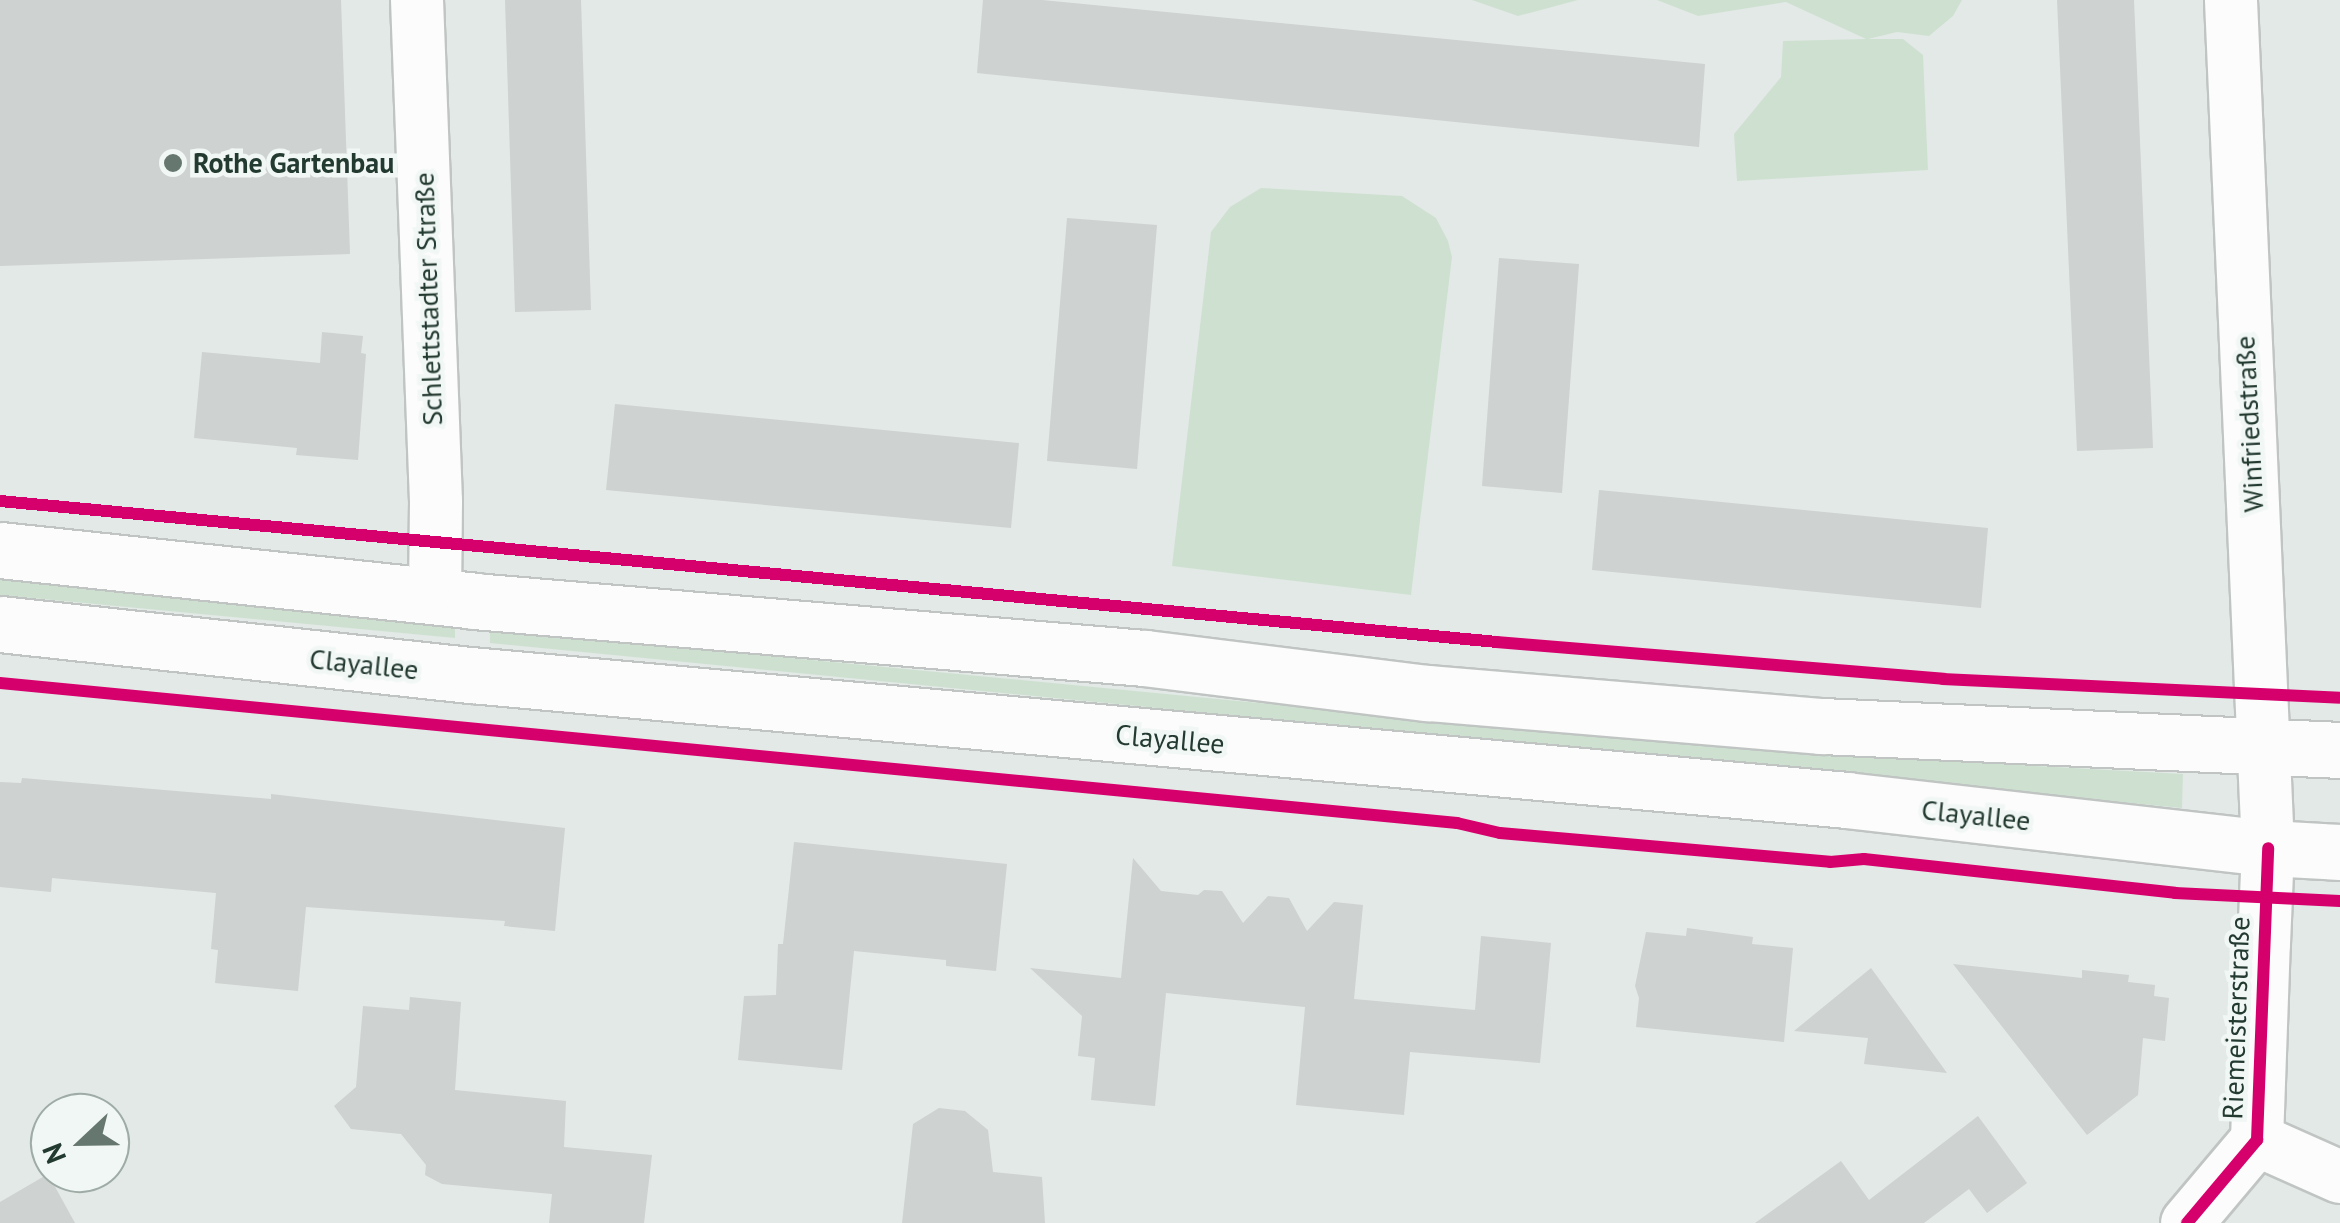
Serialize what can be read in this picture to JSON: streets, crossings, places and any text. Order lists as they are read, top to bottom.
{
  "streets": {
    "main road": ["Clayallee"],
    "street": ["Schlettstadter Straße", "Winfriedstraße", "Riemeisterstraße"]
  },
  "crossings": [
    ["Winfriedstraße", "Clayallee"],
    ["Winfriedstraße", "Riemeisterstraße"],
    ["Clayallee", "Riemeisterstraße"]
  ],
  "places": ["Rothe Gartenbau"],
  "north": "left"
}
